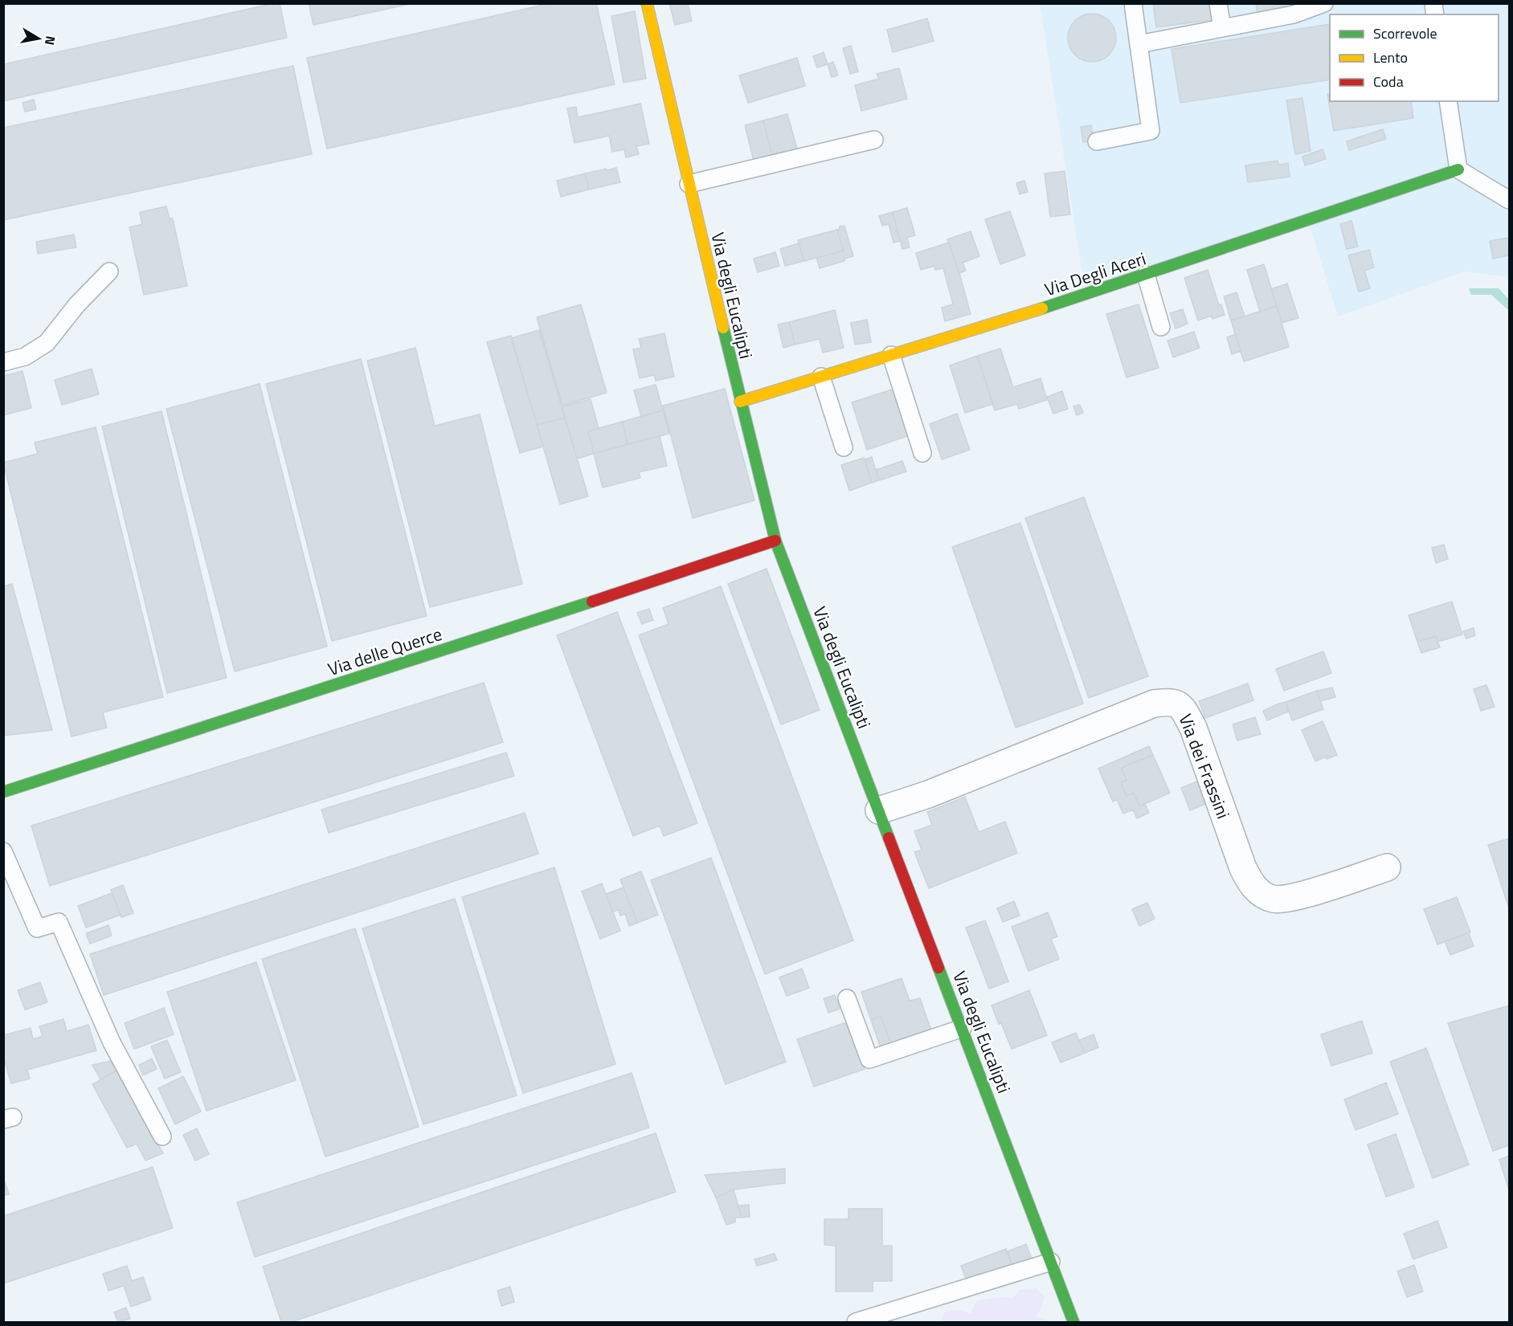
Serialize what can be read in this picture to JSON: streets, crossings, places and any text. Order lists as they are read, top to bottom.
{
  "streets": {
    "street": [
      "Via Degli Aceri",
      "Via degli Eucalipti",
      "Via delle Querce",
      "Via dei Frassini"
    ]
  },
  "crossings": [
    ["Via Degli Aceri", "Via degli Eucalipti"],
    ["Via degli Eucalipti", "Via delle Querce"],
    ["Via degli Eucalipti", "Via dei Frassini"]
  ],
  "legend": ["Scorrevole", "Lento", "Coda"],
  "north": "right"
}
